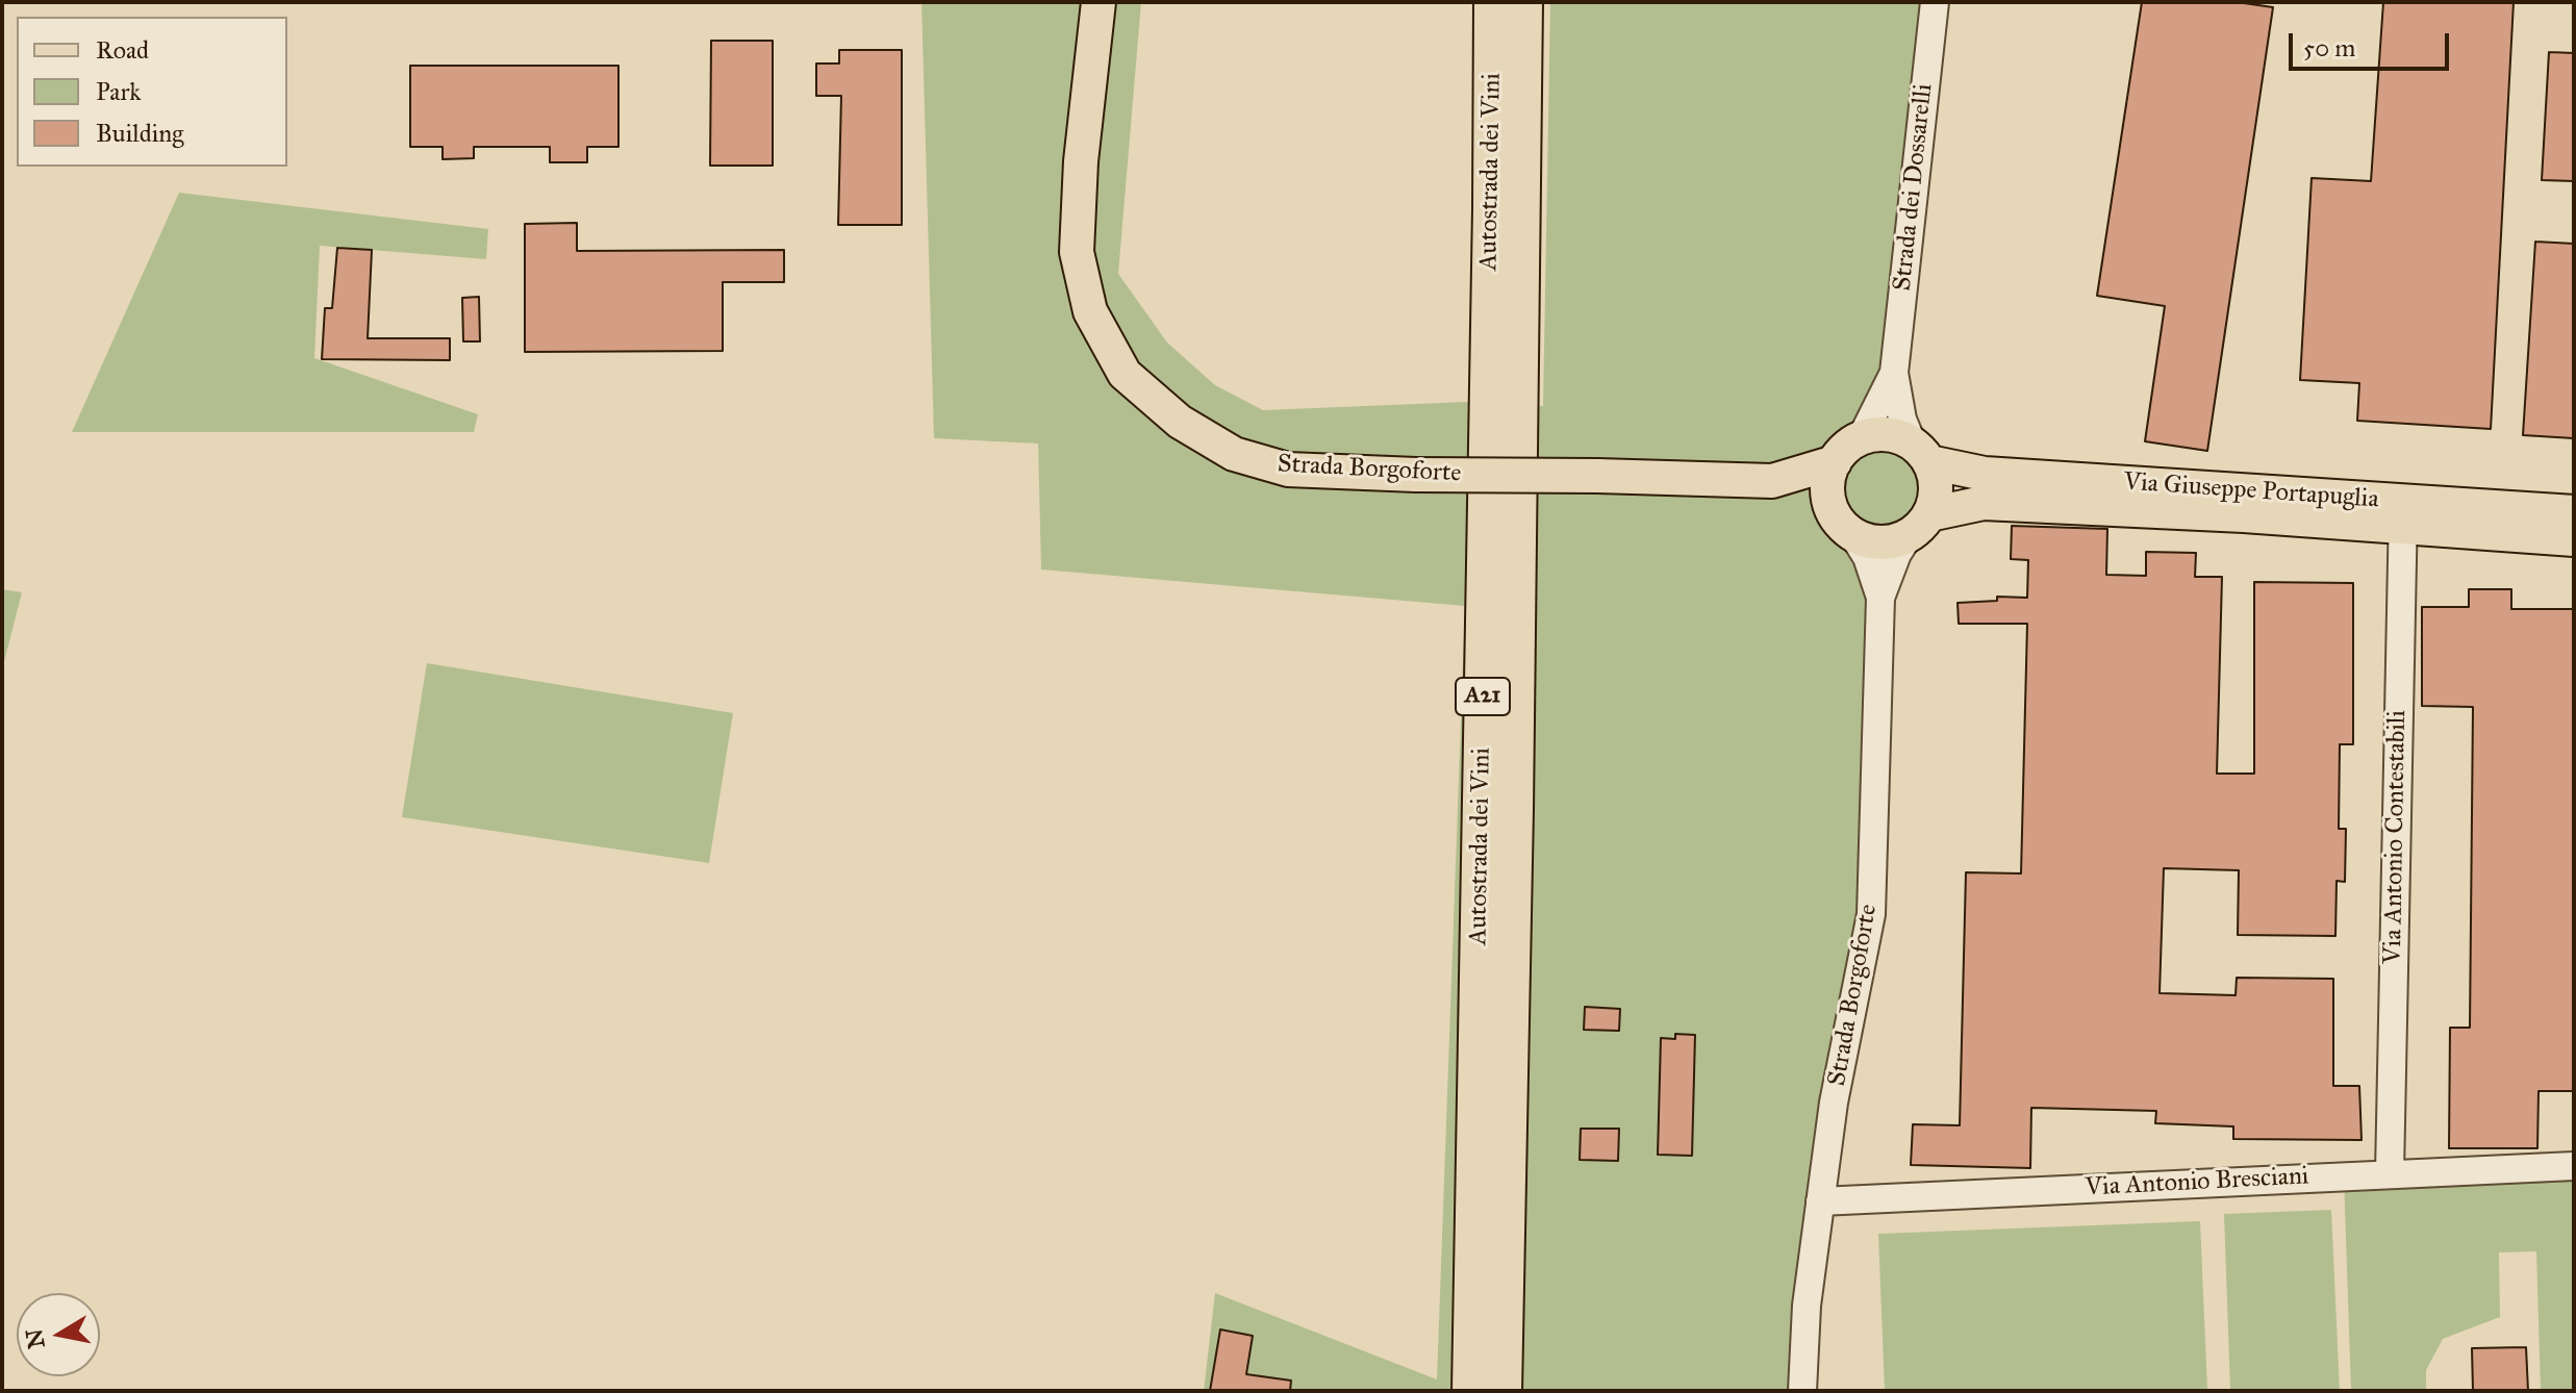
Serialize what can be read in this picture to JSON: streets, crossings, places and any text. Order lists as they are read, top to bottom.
{
  "streets": {
    "highway": ["Autostrada dei Vini", "A21"],
    "main road": ["Strada Borgoforte", "Via Giuseppe Portapuglia"],
    "street": ["Strada dei Dossarelli", "Via Antonio Contestabili", "Via Antonio Bresciani"]
  },
  "crossings": [
    ["Strada dei Dossarelli", "Strada Borgoforte"],
    ["Strada dei Dossarelli", "Via Giuseppe Portapuglia"],
    ["Strada Borgoforte", "Via Giuseppe Portapuglia"],
    ["Strada Borgoforte", "Via Antonio Bresciani"],
    ["Via Giuseppe Portapuglia", "Via Antonio Contestabili"],
    ["Via Antonio Contestabili", "Via Antonio Bresciani"]
  ],
  "legend": ["Road", "Park", "Building"],
  "scale_bar": "50 m",
  "north": "left"
}
